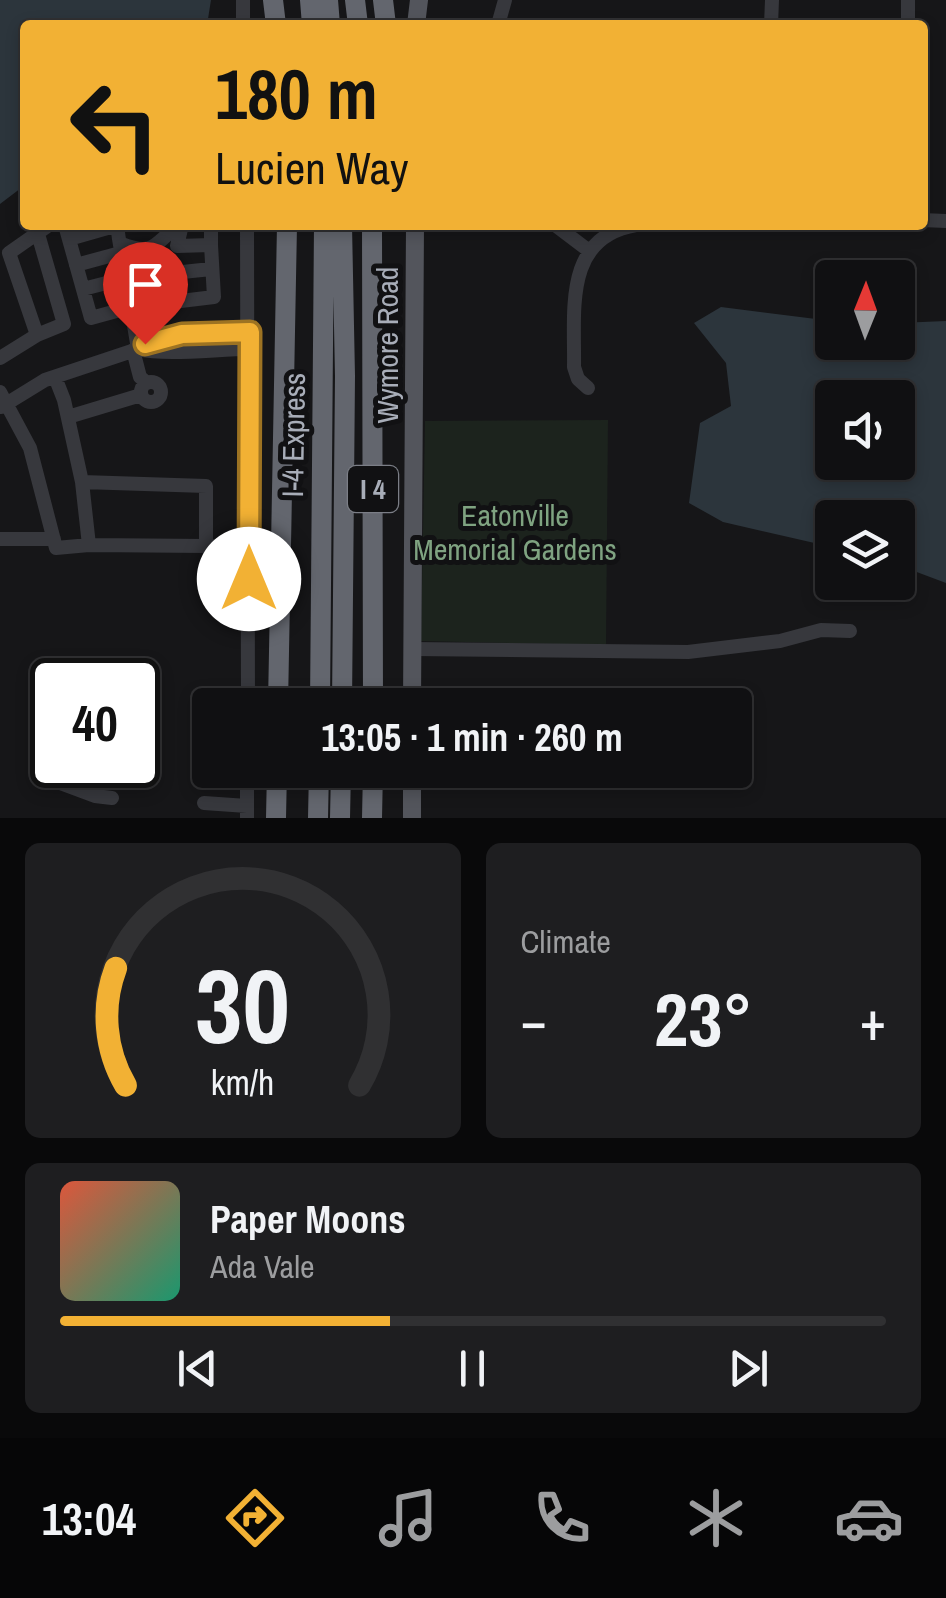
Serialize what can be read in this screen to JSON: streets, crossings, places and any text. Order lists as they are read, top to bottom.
{
  "streets": {
    "highway": ["I-4 Express", "I 4"],
    "main road": ["Wymore Road"]
  },
  "parks": ["Eatonville Memorial Gardens"],
  "north": "top",
  "page": {
    "turn": ["180 m", "Lucien Way"],
    "limit": "40",
    "trip": "13:05 · 1 min · 260 m",
    "tile": "Climate",
    "heat": ["−", "23°", "+"],
    "song": ["Paper Moons", "Ada Vale"],
    "tabs": "13:04",
    "gauge": ["30", "km/h"]
  }
}
